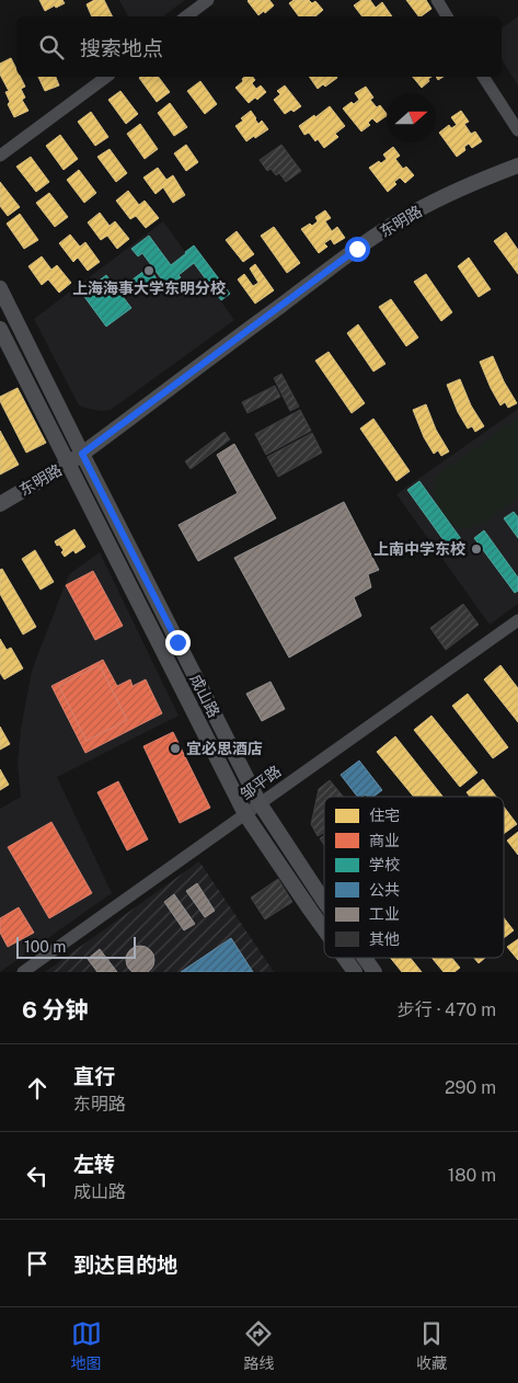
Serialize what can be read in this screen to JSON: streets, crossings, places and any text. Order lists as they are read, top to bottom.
{
  "streets": {
    "main road": ["东明路", "成山路"],
    "street": ["邹平路"]
  },
  "crossings": [
    ["东明路", "成山路"],
    ["成山路", "邹平路"]
  ],
  "places": ["上海海事大学东明分校", "上南中学东校", "宜必思酒店"],
  "legend": [
    "住宅",
    "商业",
    "学校",
    "公共",
    "工业",
    "其他"
  ],
  "scale_bar": "100 m",
  "north": "right",
  "page": {
    "search": "搜索地点",
    "scale": "100 m",
    "heading": ["6 分钟", "步行 · 470 m"],
    "list": [
      ["直行", "东明路", "290 m"],
      ["左转", "成山路", "180 m"],
      "到达目的地"
    ],
    "nav": ["地图", "路线", "收藏"]
  }
}
